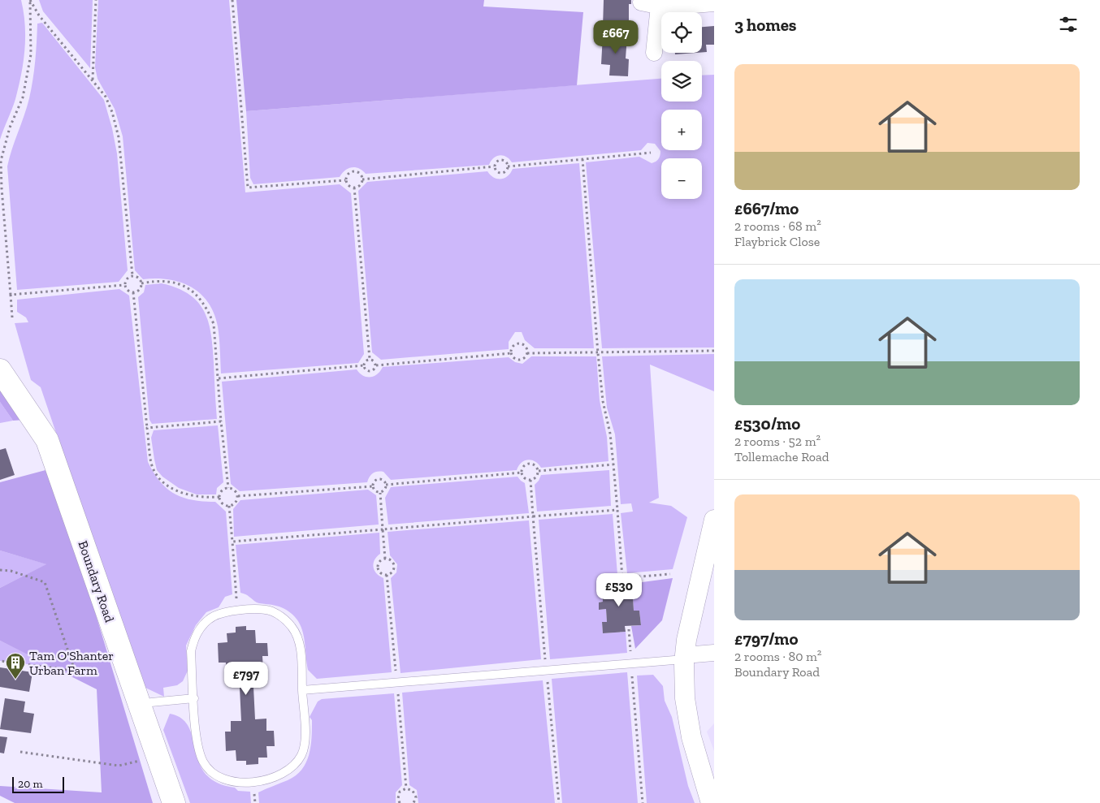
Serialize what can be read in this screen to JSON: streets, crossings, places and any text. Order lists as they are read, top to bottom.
{
  "streets": {
    "main road": ["Boundary Road"]
  },
  "places": {
    "building": ["Tam O'Shanter Urban Farm"]
  },
  "scale_bar": "20 m",
  "page": {
    "heading": "3 homes",
    "map_buttons": ["+", "−"],
    "price": ["£667", "£530", "£797"],
    "list": [
      {
        "name": "£667/mo",
        "note": "2 rooms · 68 m² · Flaybrick Close"
      },
      {
        "name": "£530/mo",
        "note": "2 rooms · 52 m² · Tollemache Road"
      },
      {
        "name": "£797/mo",
        "note": "2 rooms · 80 m² · Boundary Road"
      }
    ],
    "scale": "20 m"
  }
}
